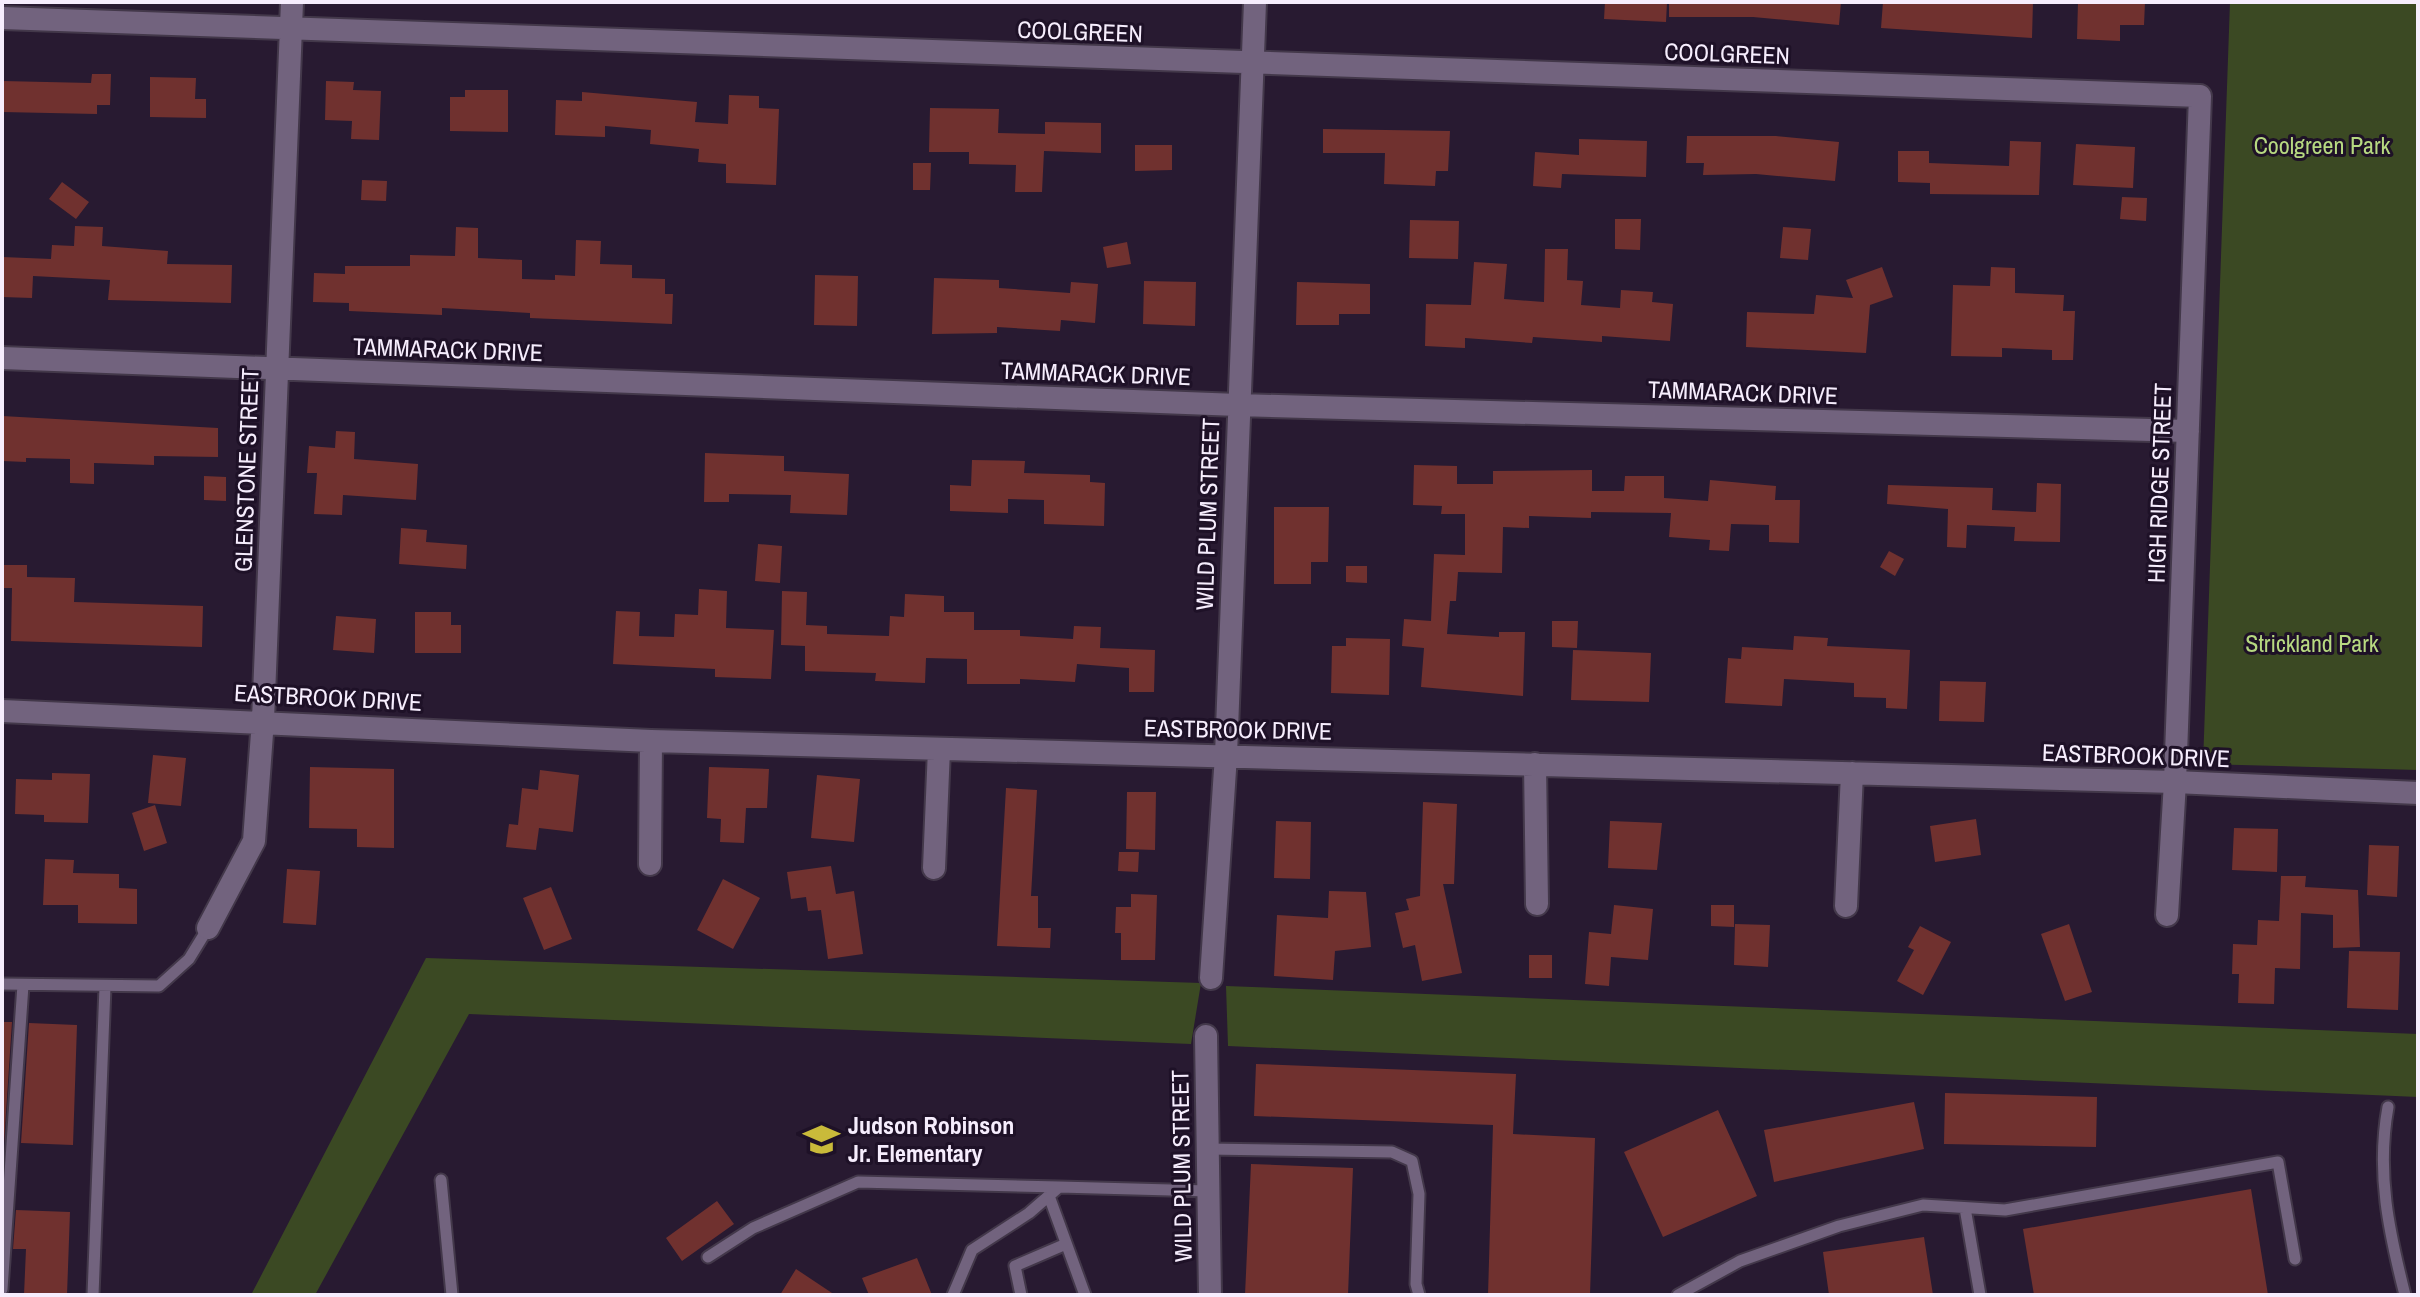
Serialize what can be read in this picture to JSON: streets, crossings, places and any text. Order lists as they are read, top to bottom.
{
  "streets": {
    "street": [
      "COOLGREEN",
      "TAMMARACK DRIVE",
      "GLENSTONE STREET",
      "HIGH RIDGE STREET",
      "WILD PLUM STREET",
      "EASTBROOK DRIVE"
    ]
  },
  "crossings": [
    ["COOLGREEN", "GLENSTONE STREET"],
    ["COOLGREEN", "HIGH RIDGE STREET"],
    ["COOLGREEN", "WILD PLUM STREET"],
    ["TAMMARACK DRIVE", "GLENSTONE STREET"],
    ["TAMMARACK DRIVE", "HIGH RIDGE STREET"],
    ["TAMMARACK DRIVE", "WILD PLUM STREET"],
    ["GLENSTONE STREET", "EASTBROOK DRIVE"],
    ["HIGH RIDGE STREET", "EASTBROOK DRIVE"],
    ["WILD PLUM STREET", "EASTBROOK DRIVE"]
  ],
  "parks": ["Coolgreen Park", "Strickland Park"],
  "places": {
    "school or university": ["Judson Robinson Jr. Elementary"]
  }
}
